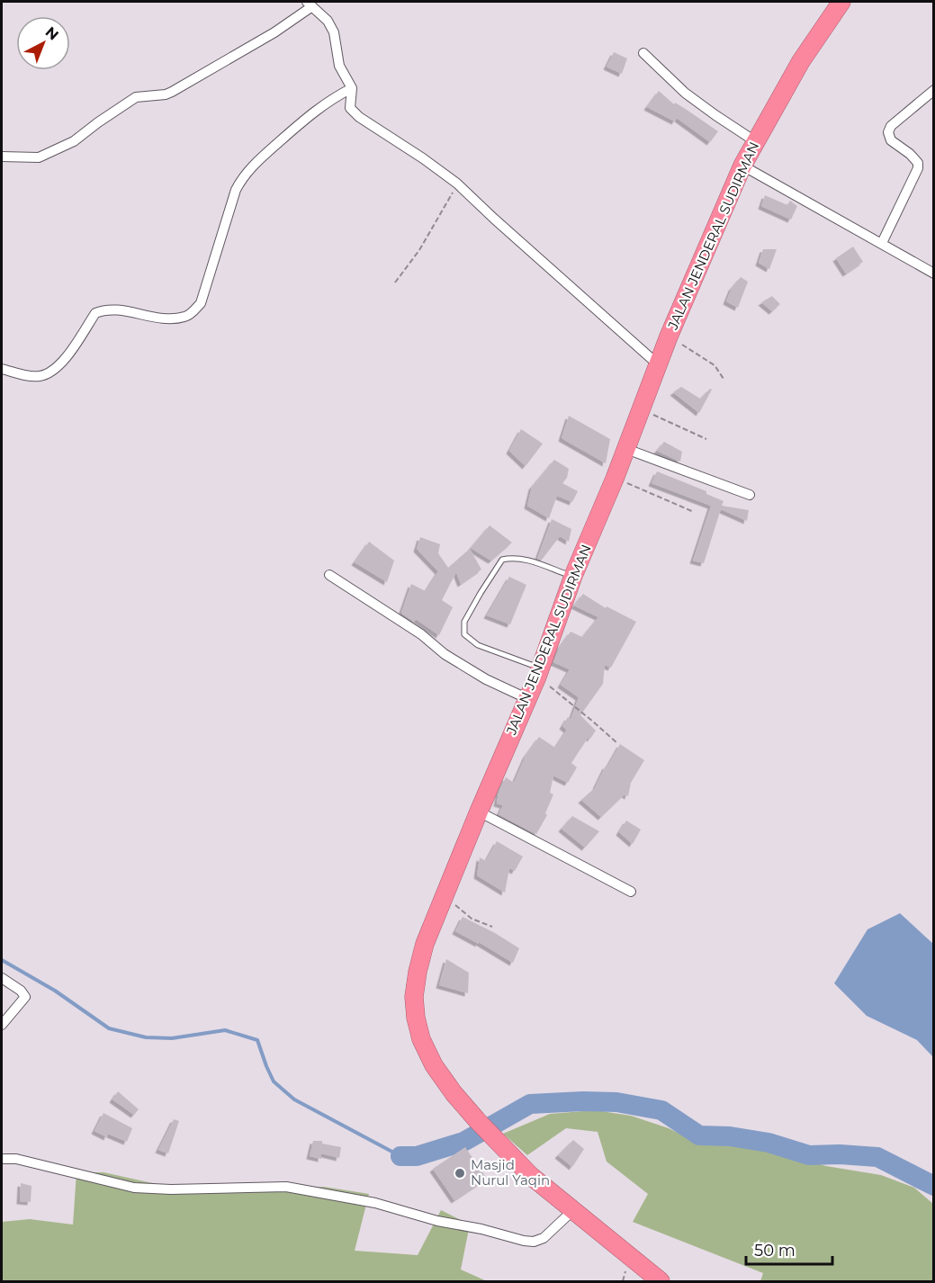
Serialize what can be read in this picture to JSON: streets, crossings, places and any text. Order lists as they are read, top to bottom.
{
  "streets": {
    "highway": ["JALAN JENDERAL SUDIRMAN"]
  },
  "places": ["Masjid Nurul Yaqin"],
  "scale_bar": "50 m",
  "north": "top right"
}
